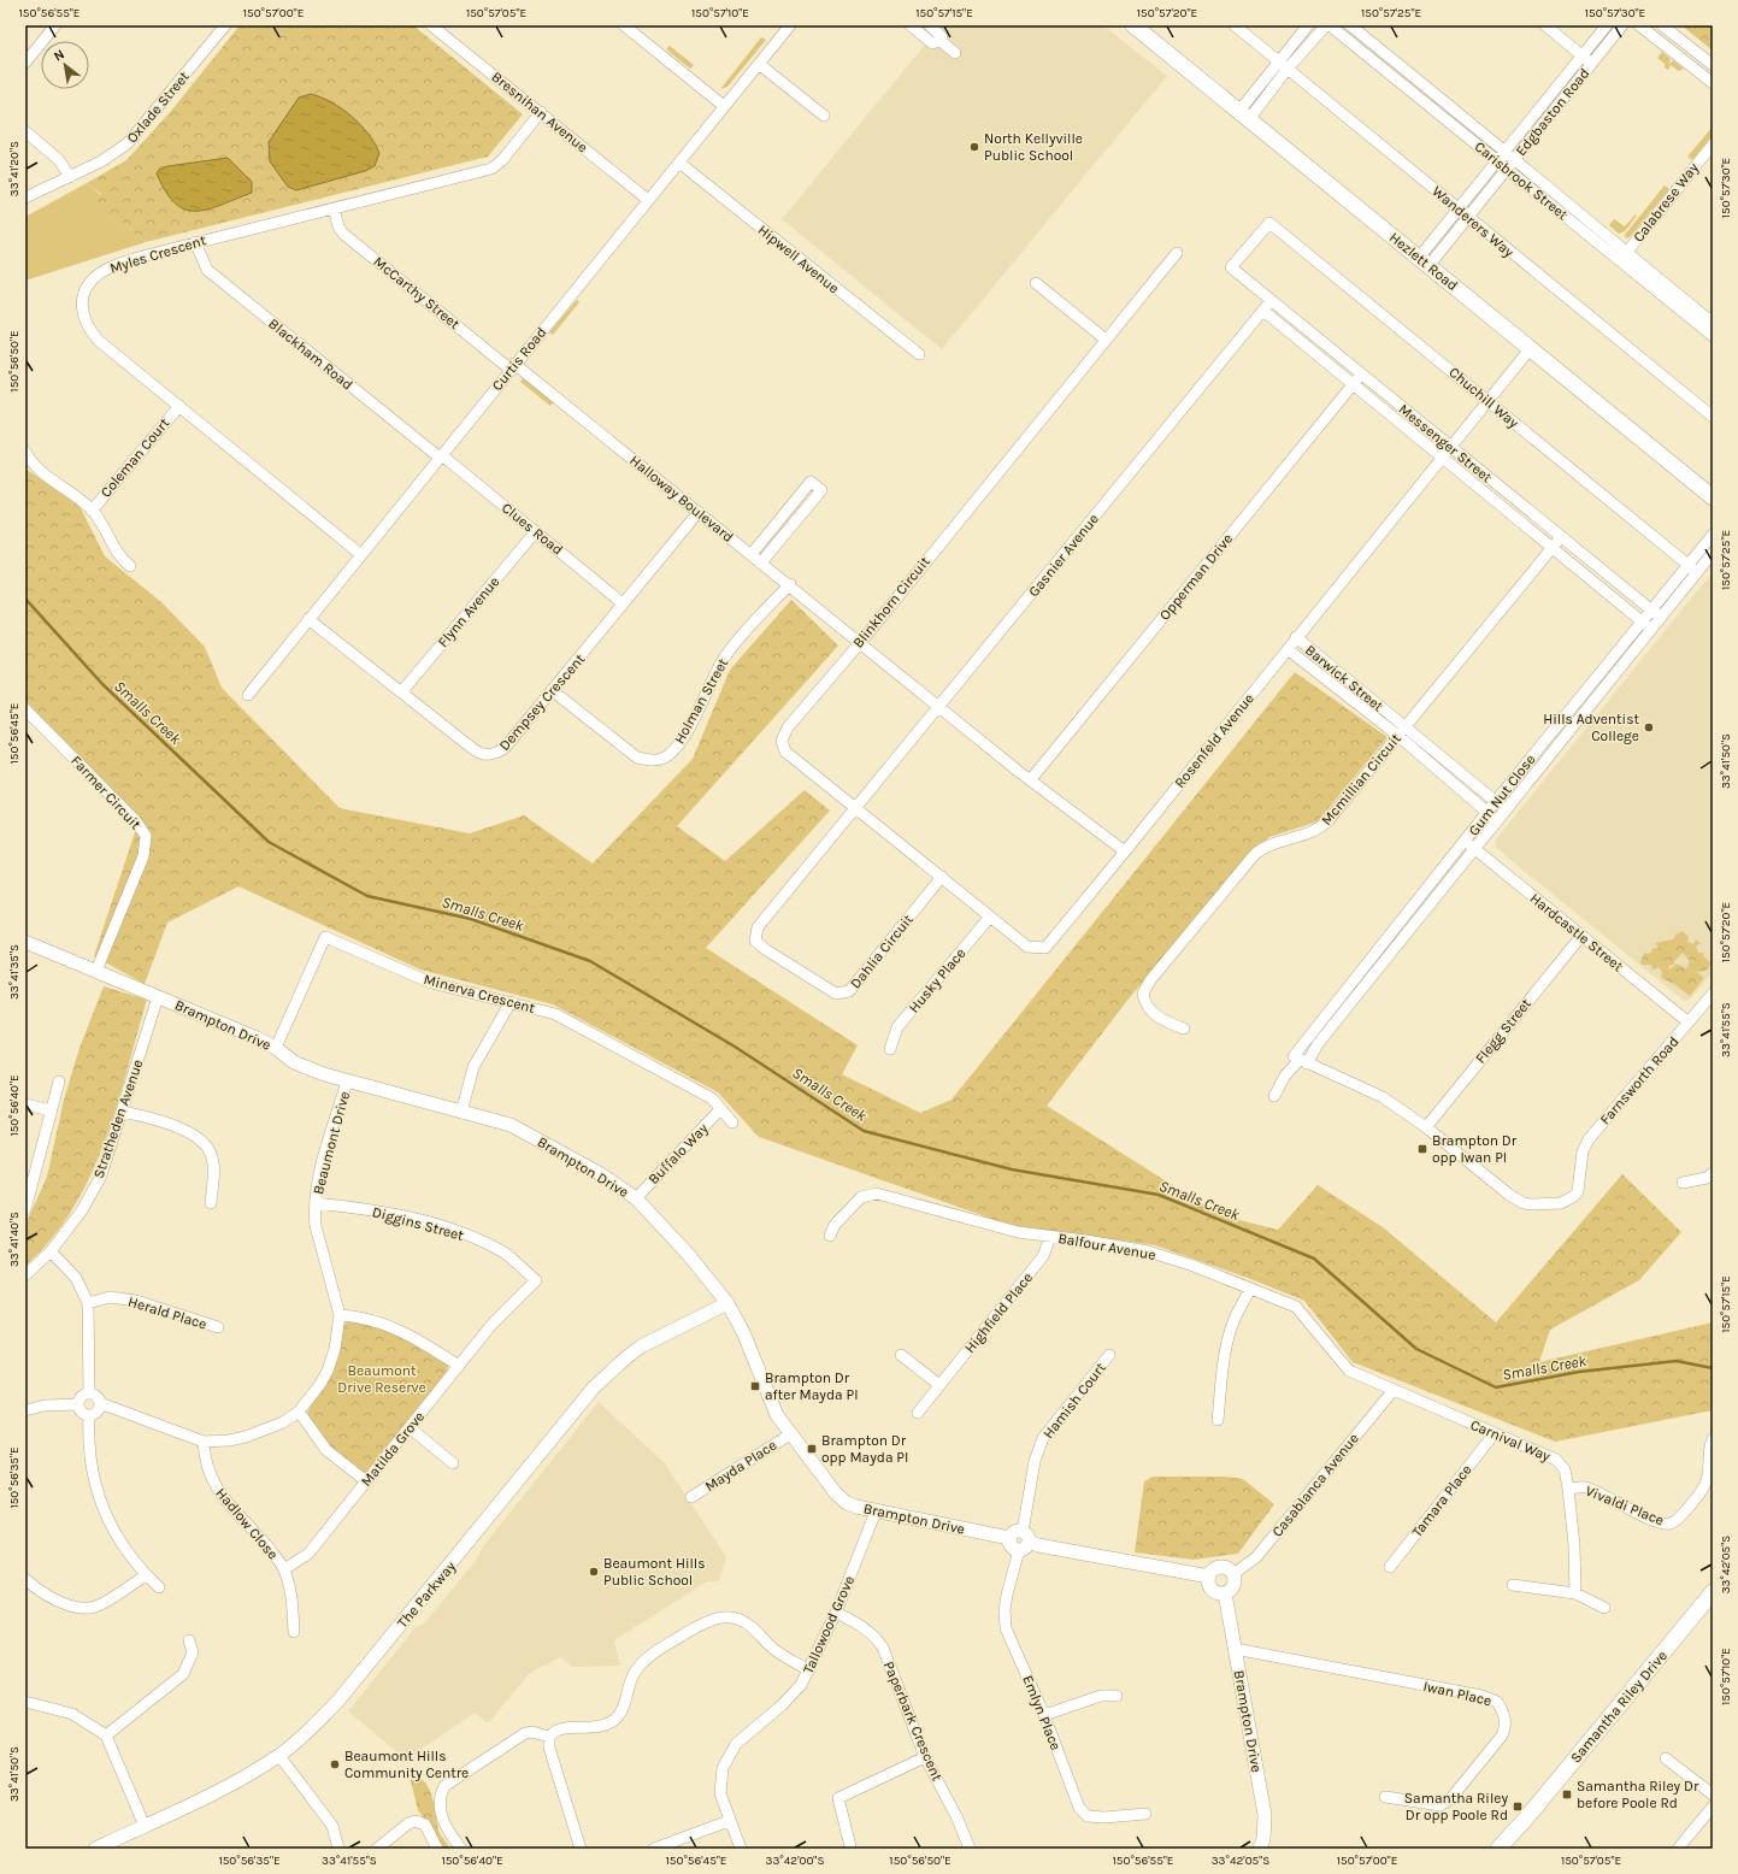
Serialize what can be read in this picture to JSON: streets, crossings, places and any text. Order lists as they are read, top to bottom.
{
  "streets": {
    "main road": ["Hezlett Road", "Samantha Riley Drive"],
    "street": [
      "Oxlade Street",
      "Bresnihan Avenue",
      "Edgbaston Road",
      "Carisbrook Street",
      "Calabrese Way",
      "Wanderers Way",
      "Myles Crescent",
      "Hipwell Avenue",
      "McCarthy Street",
      "Blackham Road",
      "Curtis Road",
      "Chuchill Way",
      "Messenger Street",
      "Coleman Court",
      "Halloway Boulevard",
      "Clues Road",
      "Gasnier Avenue",
      "Opperman Drive",
      "Blinkhorn Circuit",
      "Flynn Avenue",
      "Barwick Street",
      "Holman Street",
      "Dempsey Crescent",
      "Rosenfeld Avenue",
      "Mcmillian Circuit",
      "Farmer Circuit",
      "Gum Nut Close",
      "Hardcastle Street",
      "Dahlia Circuit",
      "Husky Place",
      "Minerva Crescent",
      "Brampton Drive",
      "Flegg Street",
      "Farnsworth Road",
      "Stratheden Avenue",
      "Beaumont Drive",
      "Buffalo Way",
      "Diggins Street",
      "Balfour Avenue",
      "Herald Place",
      "Highfield Place",
      "Hamish Court",
      "Carnival Way",
      "Matilda Grove",
      "Mayda Place",
      "Casablanca Avenue",
      "Tamara Place",
      "Vivaldi Place",
      "Hadlow Close",
      "The Parkway",
      "Tallowood Grove",
      "Iwan Place",
      "Emlyn Place",
      "Paperbark Crescent"
    ]
  },
  "crossings": [
    ["Bresnihan Avenue", "Myles Crescent"],
    ["Bresnihan Avenue", "Curtis Road"],
    ["Edgbaston Road", "Carisbrook Street"],
    ["Edgbaston Road", "Wanderers Way"],
    ["Edgbaston Road", "Hezlett Road"],
    ["Carisbrook Street", "Calabrese Way"],
    ["Myles Crescent", "McCarthy Street"],
    ["Myles Crescent", "Blackham Road"],
    ["Myles Crescent", "Curtis Road"],
    ["Myles Crescent", "Coleman Court"],
    ["Hipwell Avenue", "Curtis Road"],
    ["Hezlett Road", "Rosenfeld Avenue"],
    ["McCarthy Street", "Curtis Road"],
    ["McCarthy Street", "Halloway Boulevard"],
    ["Blackham Road", "Curtis Road"],
    ["Blackham Road", "Clues Road"],
    ["Curtis Road", "Halloway Boulevard"],
    ["Curtis Road", "Clues Road"],
    ["Curtis Road", "Dempsey Crescent"],
    ["Chuchill Way", "Messenger Street"],
    ["Chuchill Way", "Rosenfeld Avenue"],
    ["Chuchill Way", "Gum Nut Close"],
    ["Messenger Street", "Gasnier Avenue"],
    ["Messenger Street", "Opperman Drive"],
    ["Messenger Street", "Rosenfeld Avenue"],
    ["Messenger Street", "Mcmillian Circuit"],
    ["Messenger Street", "Gum Nut Close"],
    ["Halloway Boulevard", "Gasnier Avenue"],
    ["Halloway Boulevard", "Blinkhorn Circuit"],
    ["Halloway Boulevard", "Holman Street"],
    ["Halloway Boulevard", "Dempsey Crescent"],
    ["Clues Road", "Flynn Avenue"],
    ["Clues Road", "Dempsey Crescent"],
    ["Gasnier Avenue", "Blinkhorn Circuit"],
    ["Gasnier Avenue", "Dahlia Circuit"],
    ["Blinkhorn Circuit", "Rosenfeld Avenue"],
    ["Blinkhorn Circuit", "Dahlia Circuit"],
    ["Blinkhorn Circuit", "Husky Place"],
    ["Flynn Avenue", "Dempsey Crescent"],
    ["Barwick Street", "Rosenfeld Avenue"],
    ["Barwick Street", "Mcmillian Circuit"],
    ["Barwick Street", "Gum Nut Close"],
    ["Holman Street", "Dempsey Crescent"],
    ["Rosenfeld Avenue", "Husky Place"],
    ["Farmer Circuit", "Brampton Drive"],
    ["Gum Nut Close", "Hardcastle Street"],
    ["Hardcastle Street", "Flegg Street"],
    ["Hardcastle Street", "Farnsworth Road"],
    ["Minerva Crescent", "Brampton Drive"],
    ["Minerva Crescent", "Buffalo Way"],
    ["Brampton Drive", "Stratheden Avenue"],
    ["Brampton Drive", "Beaumont Drive"],
    ["Brampton Drive", "Buffalo Way"],
    ["Brampton Drive", "Hamish Court"],
    ["Brampton Drive", "Mayda Place"],
    ["Brampton Drive", "Casablanca Avenue"],
    ["Brampton Drive", "The Parkway"],
    ["Brampton Drive", "Tallowood Grove"],
    ["Brampton Drive", "Iwan Place"],
    ["Brampton Drive", "Emlyn Place"],
    ["Flegg Street", "Farnsworth Road"],
    ["Beaumont Drive", "Diggins Street"],
    ["Beaumont Drive", "Hadlow Close"],
    ["Diggins Street", "Matilda Grove"],
    ["Balfour Avenue", "Highfield Place"],
    ["Balfour Avenue", "Carnival Way"],
    ["Balfour Avenue", "Casablanca Avenue"],
    ["Hamish Court", "Emlyn Place"],
    ["Carnival Way", "Casablanca Avenue"],
    ["Carnival Way", "Tamara Place"],
    ["Carnival Way", "Vivaldi Place"],
    ["Matilda Grove", "Hadlow Close"],
    ["Tallowood Grove", "Paperbark Crescent"]
  ],
  "water": ["Smalls Creek"],
  "parks": ["Beaumont Drive Reserve"],
  "places": {
    "other": [
      "North Kellyville Public School",
      "Hills Adventist College",
      "Beaumont Hills Public School",
      "Beaumont Hills Community Centre"
    ],
    "transit": [
      "Brampton Dr opp Iwan Pl",
      "Brampton Dr after Mayda Pl",
      "Brampton Dr opp Mayda Pl",
      "Samantha Riley Dr before Poole Rd",
      "Samantha Riley Dr opp Poole Rd"
    ]
  },
  "north": "top left",
  "coordinates": [
    "150°56'55\"E",
    "150°57'00\"E",
    "150°57'05\"E",
    "150°57'10\"E",
    "150°57'15\"E",
    "150°57'20\"E",
    "150°57'25\"E",
    "150°57'30\"E",
    "33°41'20\"S",
    "150°56'50\"E",
    "150°56'45\"E",
    "33°41'50\"S",
    "33°41'35\"S",
    "33°41'55\"S",
    "150°56'40\"E",
    "33°41'40\"S",
    "150°56'35\"E",
    "33°42'05\"S",
    "33°42'00\"S"
  ]
}
